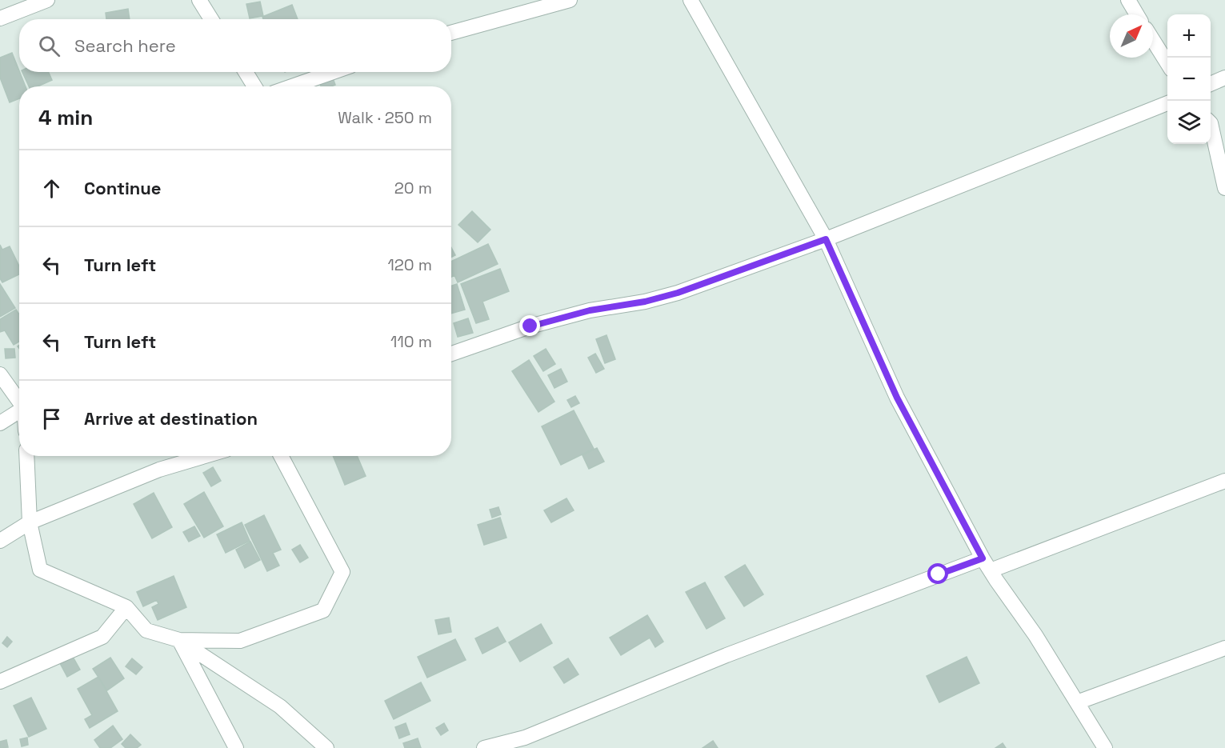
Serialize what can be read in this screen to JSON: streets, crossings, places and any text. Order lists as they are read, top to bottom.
{
  "north": "top right",
  "page": {
    "map_buttons": ["+", "−"],
    "search": "Search here",
    "heading": ["4 min", "Walk · 250 m"],
    "list": [
      ["Continue", "20 m"],
      ["Turn left", "120 m"],
      ["Turn left", "110 m"],
      "Arrive at destination"
    ]
  }
}
